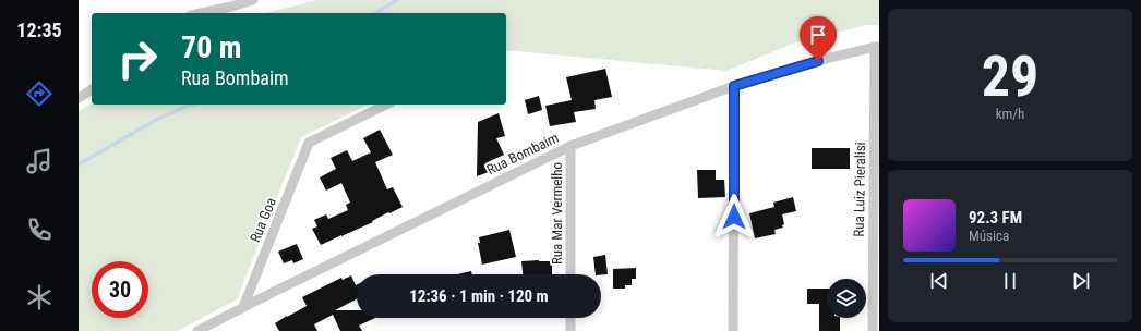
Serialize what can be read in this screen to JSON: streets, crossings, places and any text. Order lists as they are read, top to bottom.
{
  "streets": {
    "street": [
      "Rua Bombaim",
      "Rua Luiz Pieralisi",
      "Rua Mar Vermelho",
      "Rua Goa"
    ]
  },
  "crossings": [
    ["Rua Bombaim", "Rua Luiz Pieralisi"],
    ["Rua Bombaim", "Rua Mar Vermelho"],
    ["Rua Bombaim", "Rua Goa"]
  ],
  "page": {
    "tabs": "12:35",
    "tile": ["29", "km/h"],
    "turn": ["70 m", "Rua Bombaim"],
    "song": ["92.3 FM", "Música"],
    "limit": "30",
    "trip": "12:36 · 1 min · 120 m"
  }
}
